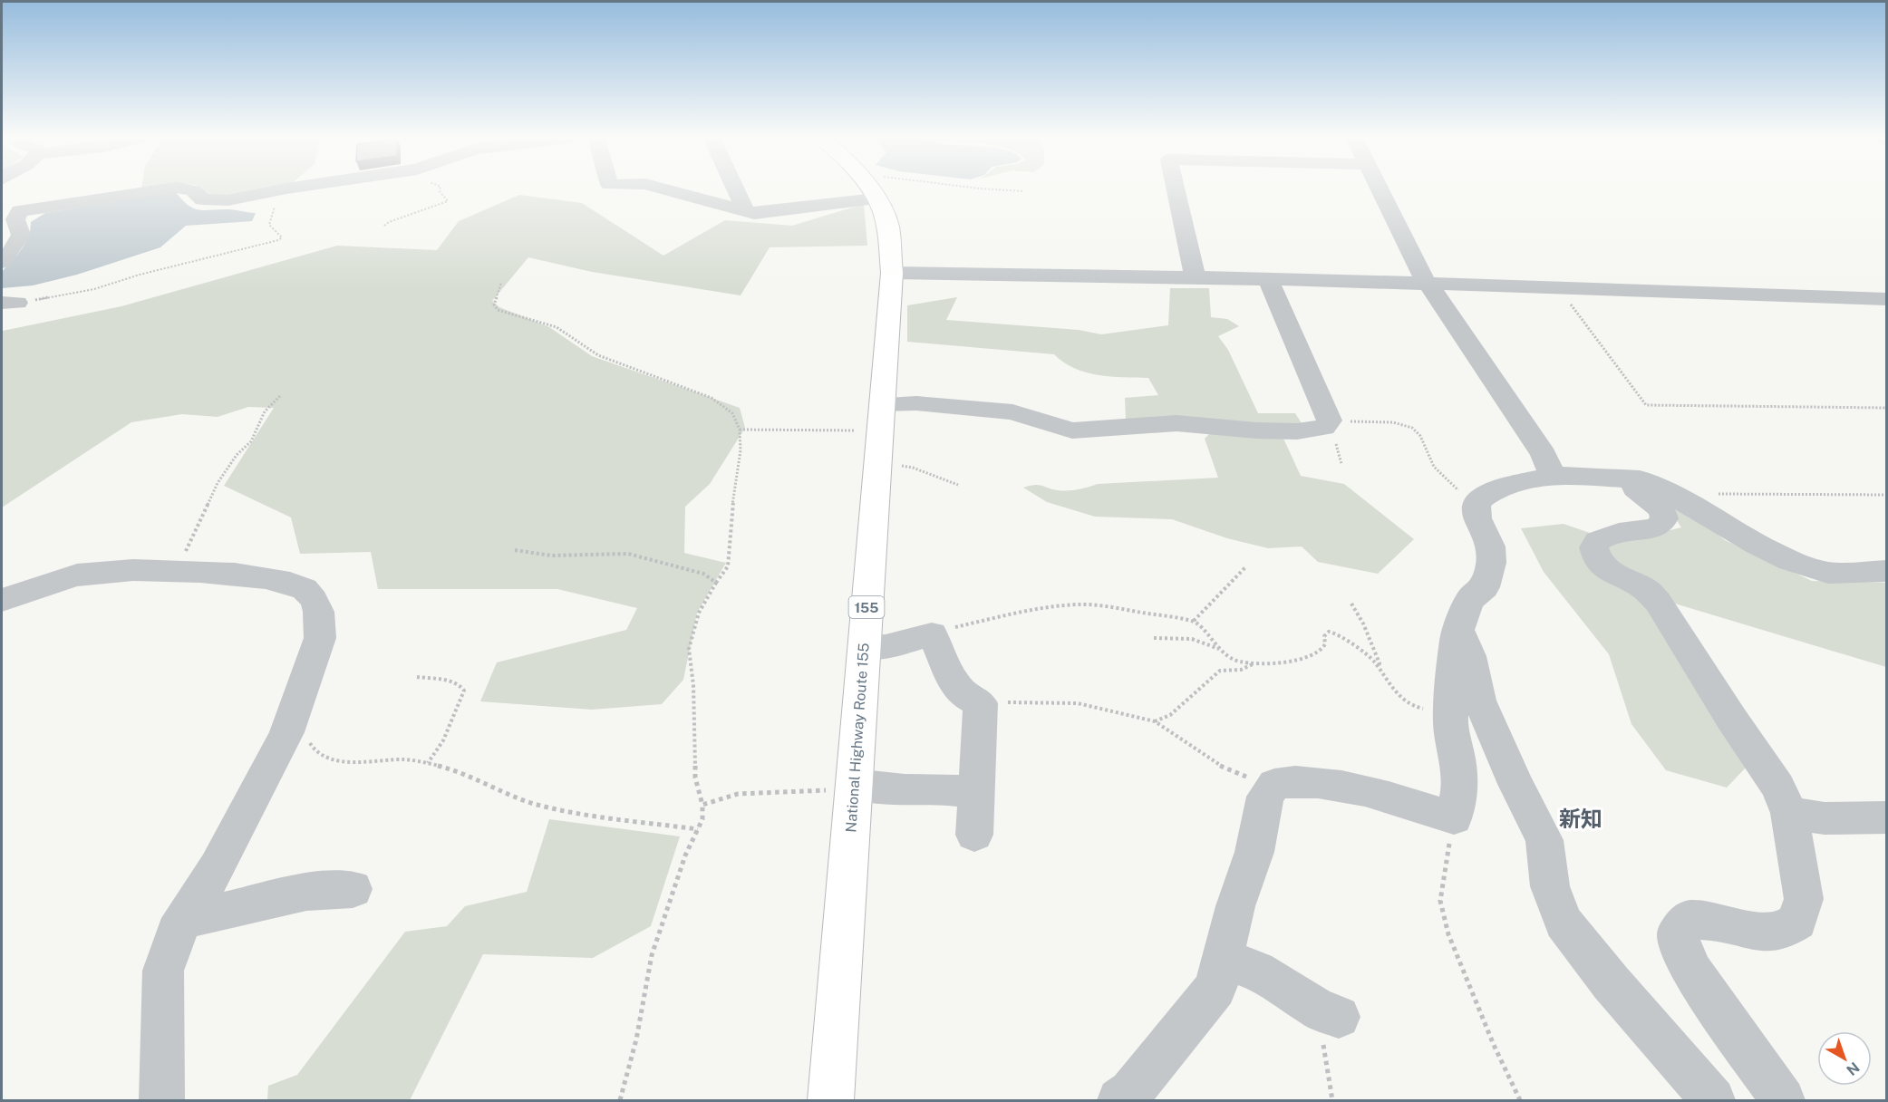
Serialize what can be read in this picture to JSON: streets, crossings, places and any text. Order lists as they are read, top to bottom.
{
  "streets": {
    "highway": ["155", "National Highway Route 155"]
  },
  "districts": ["新知"],
  "north": "bottom right"
}
